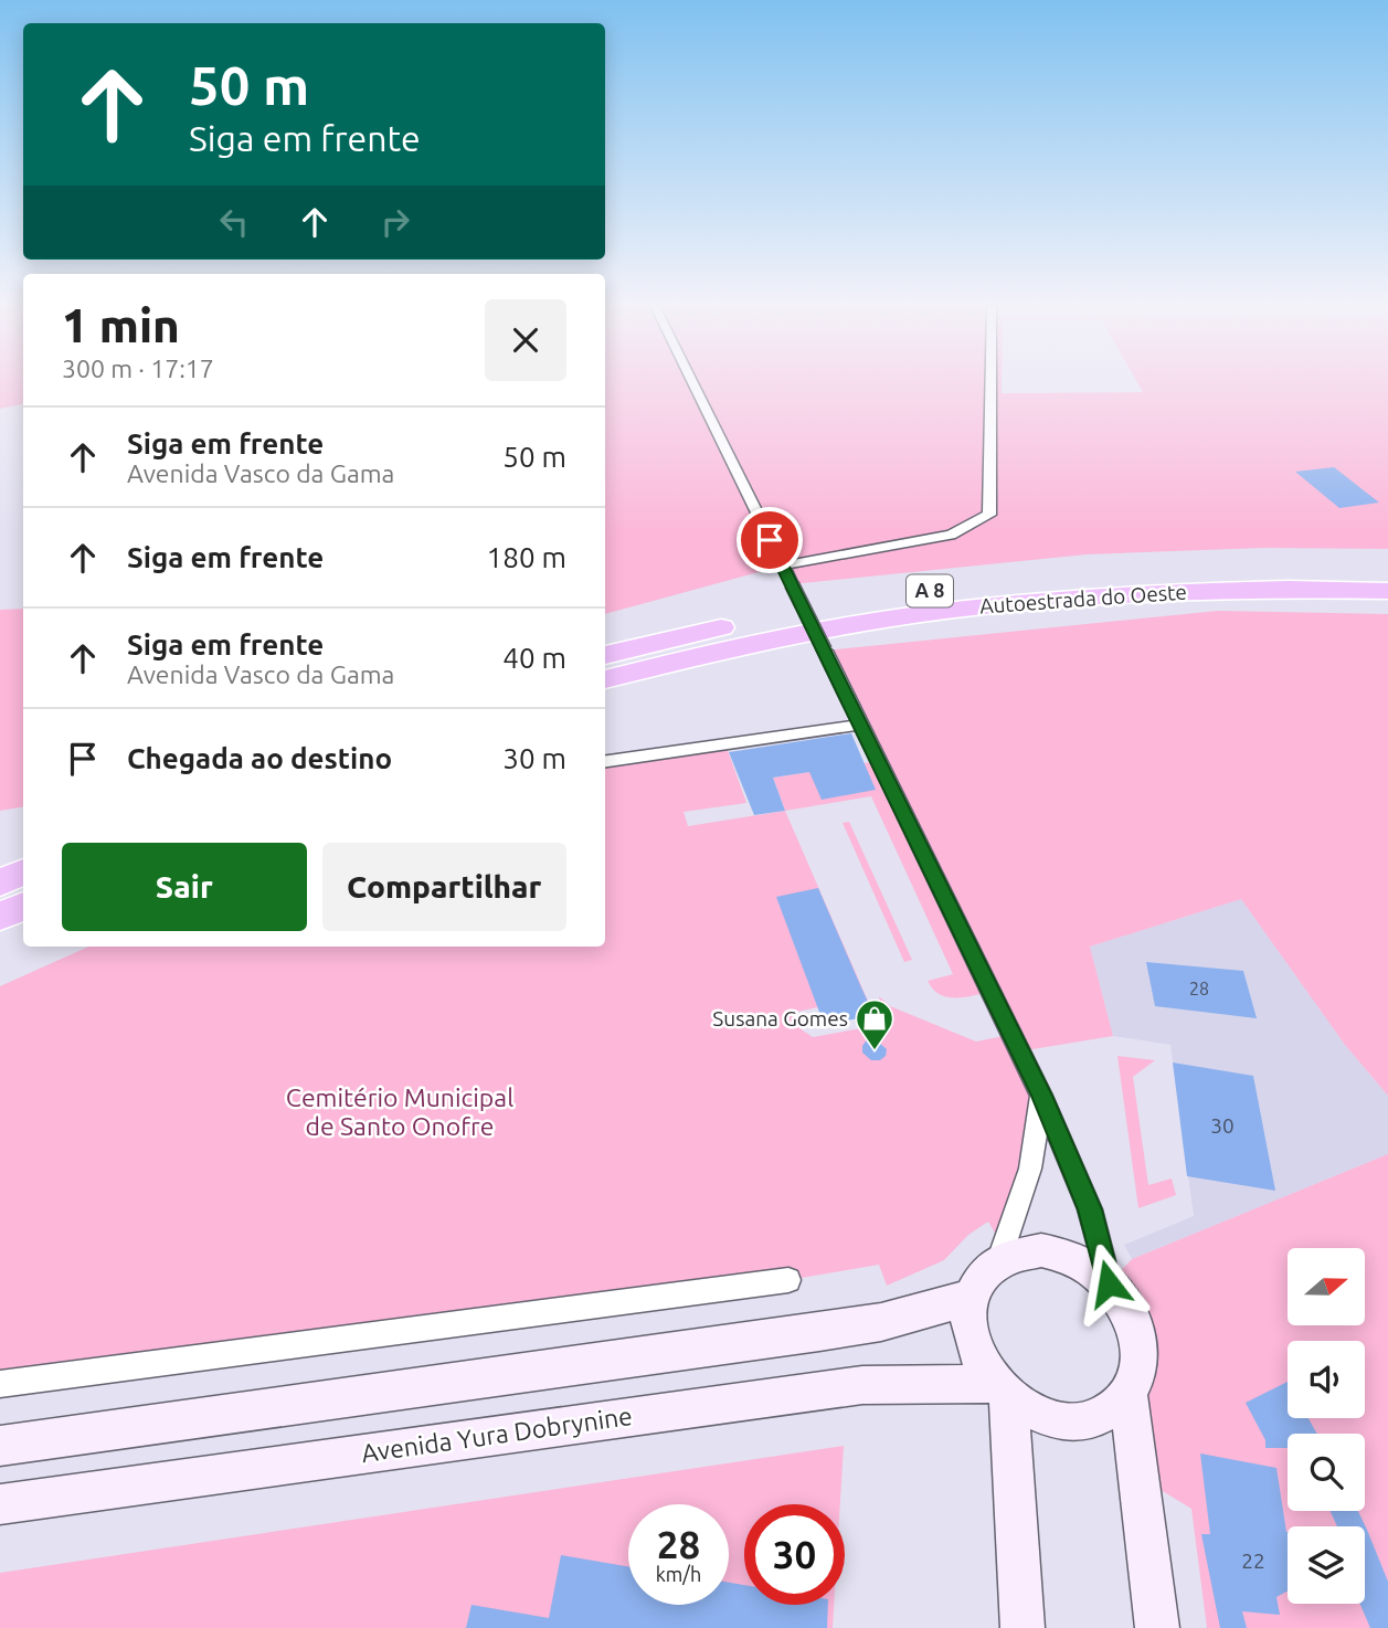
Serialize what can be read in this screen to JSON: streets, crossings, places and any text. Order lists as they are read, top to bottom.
{
  "streets": {
    "highway": ["A 8", "Autoestrada do Oeste"],
    "main road": ["Avenida Yura Dobrynine"]
  },
  "parks": ["Cemitério Municipal de Santo Onofre"],
  "places": {
    "shop": ["Susana Gomes"]
  },
  "house_numbers": ["28", "30", "22"],
  "north": "right",
  "page": {
    "turn": ["50 m", "Siga em frente"],
    "heading": ["1 min", "300 m · 17:17"],
    "list": [
      {
        "name": "Siga em frente",
        "note": "Avenida Vasco da Gama",
        "value": "50 m"
      },
      {
        "name": "Siga em frente",
        "value": "180 m"
      },
      {
        "name": "Siga em frente",
        "note": "Avenida Vasco da Gama",
        "value": "40 m"
      },
      {
        "name": "Chegada ao destino",
        "value": "30 m"
      }
    ],
    "buttons": ["Sair", "Compartilhar"],
    "speed": "28 km/h",
    "limit": "30"
  }
}
